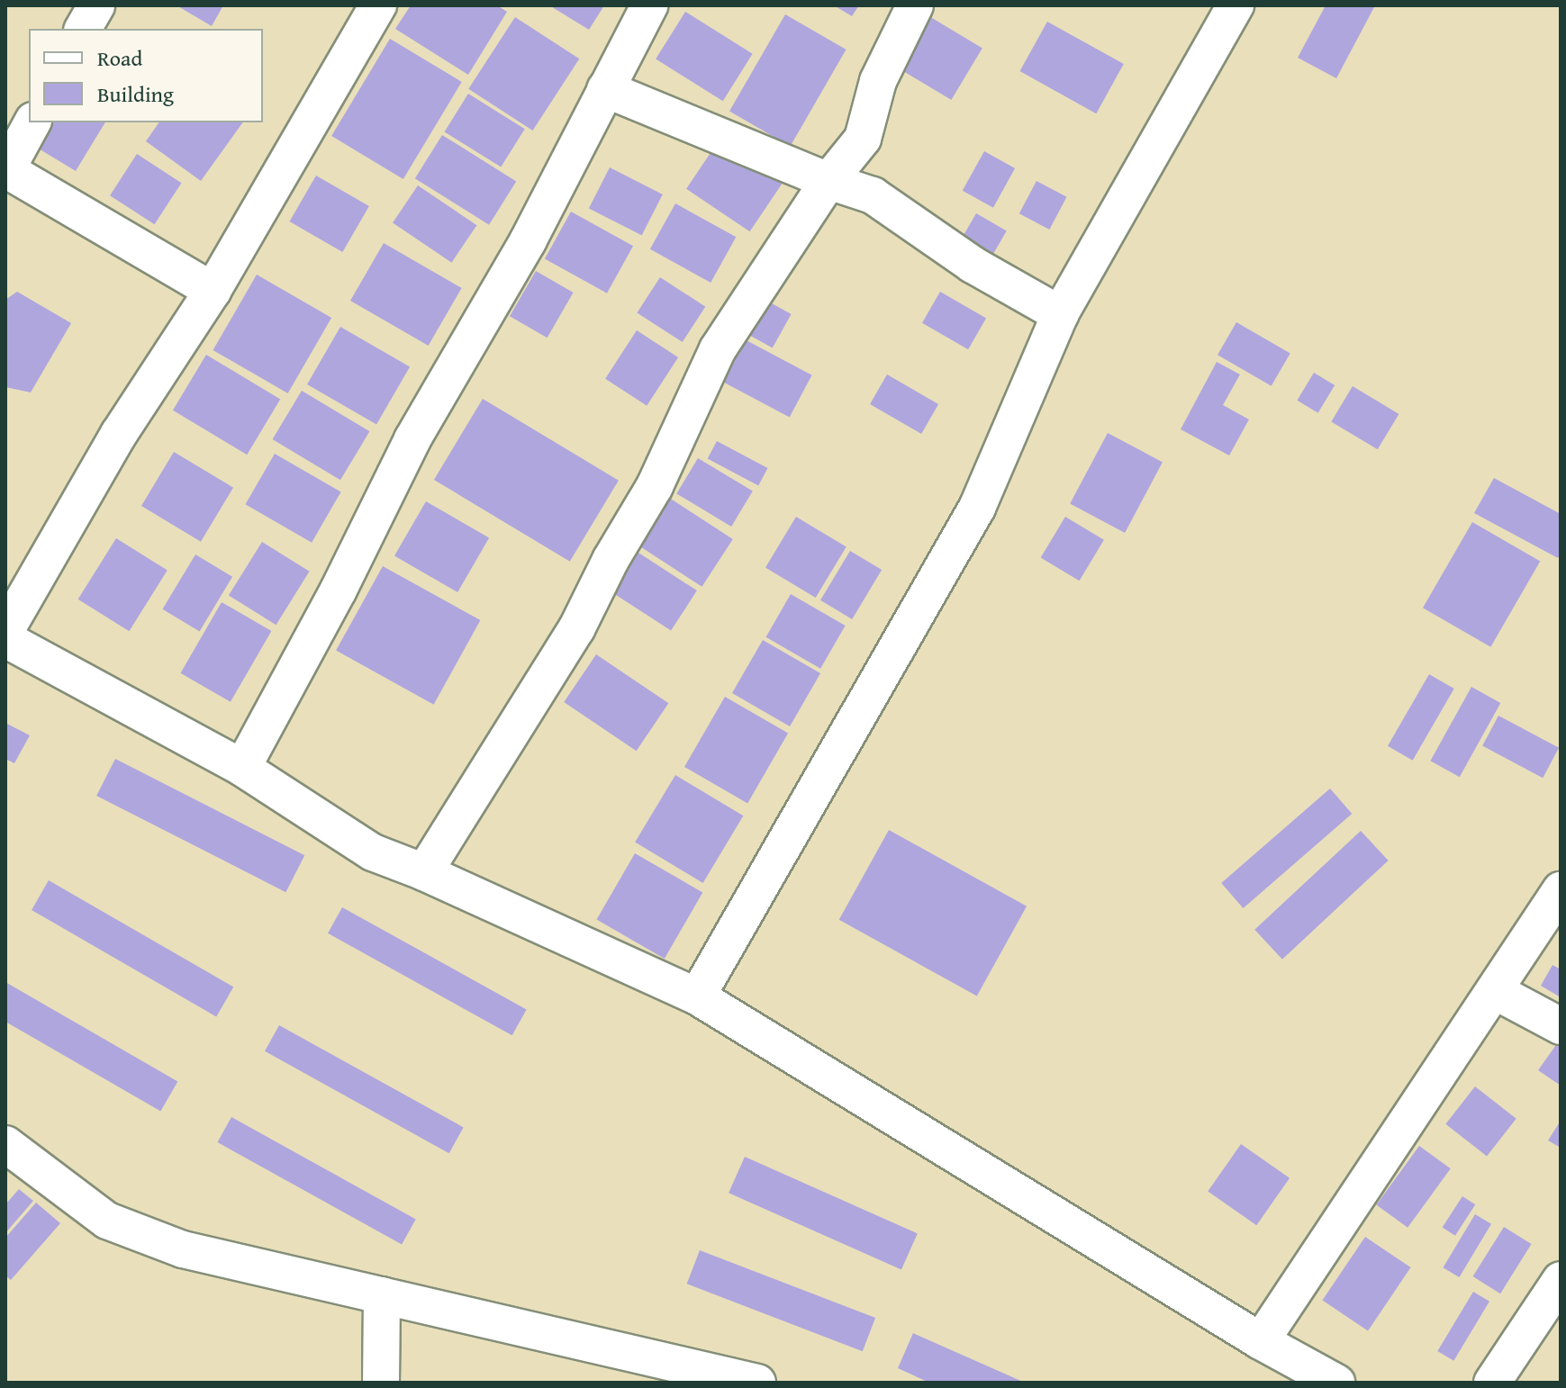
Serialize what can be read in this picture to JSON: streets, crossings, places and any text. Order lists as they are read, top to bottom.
{
  "legend": ["Road", "Building"]
}
